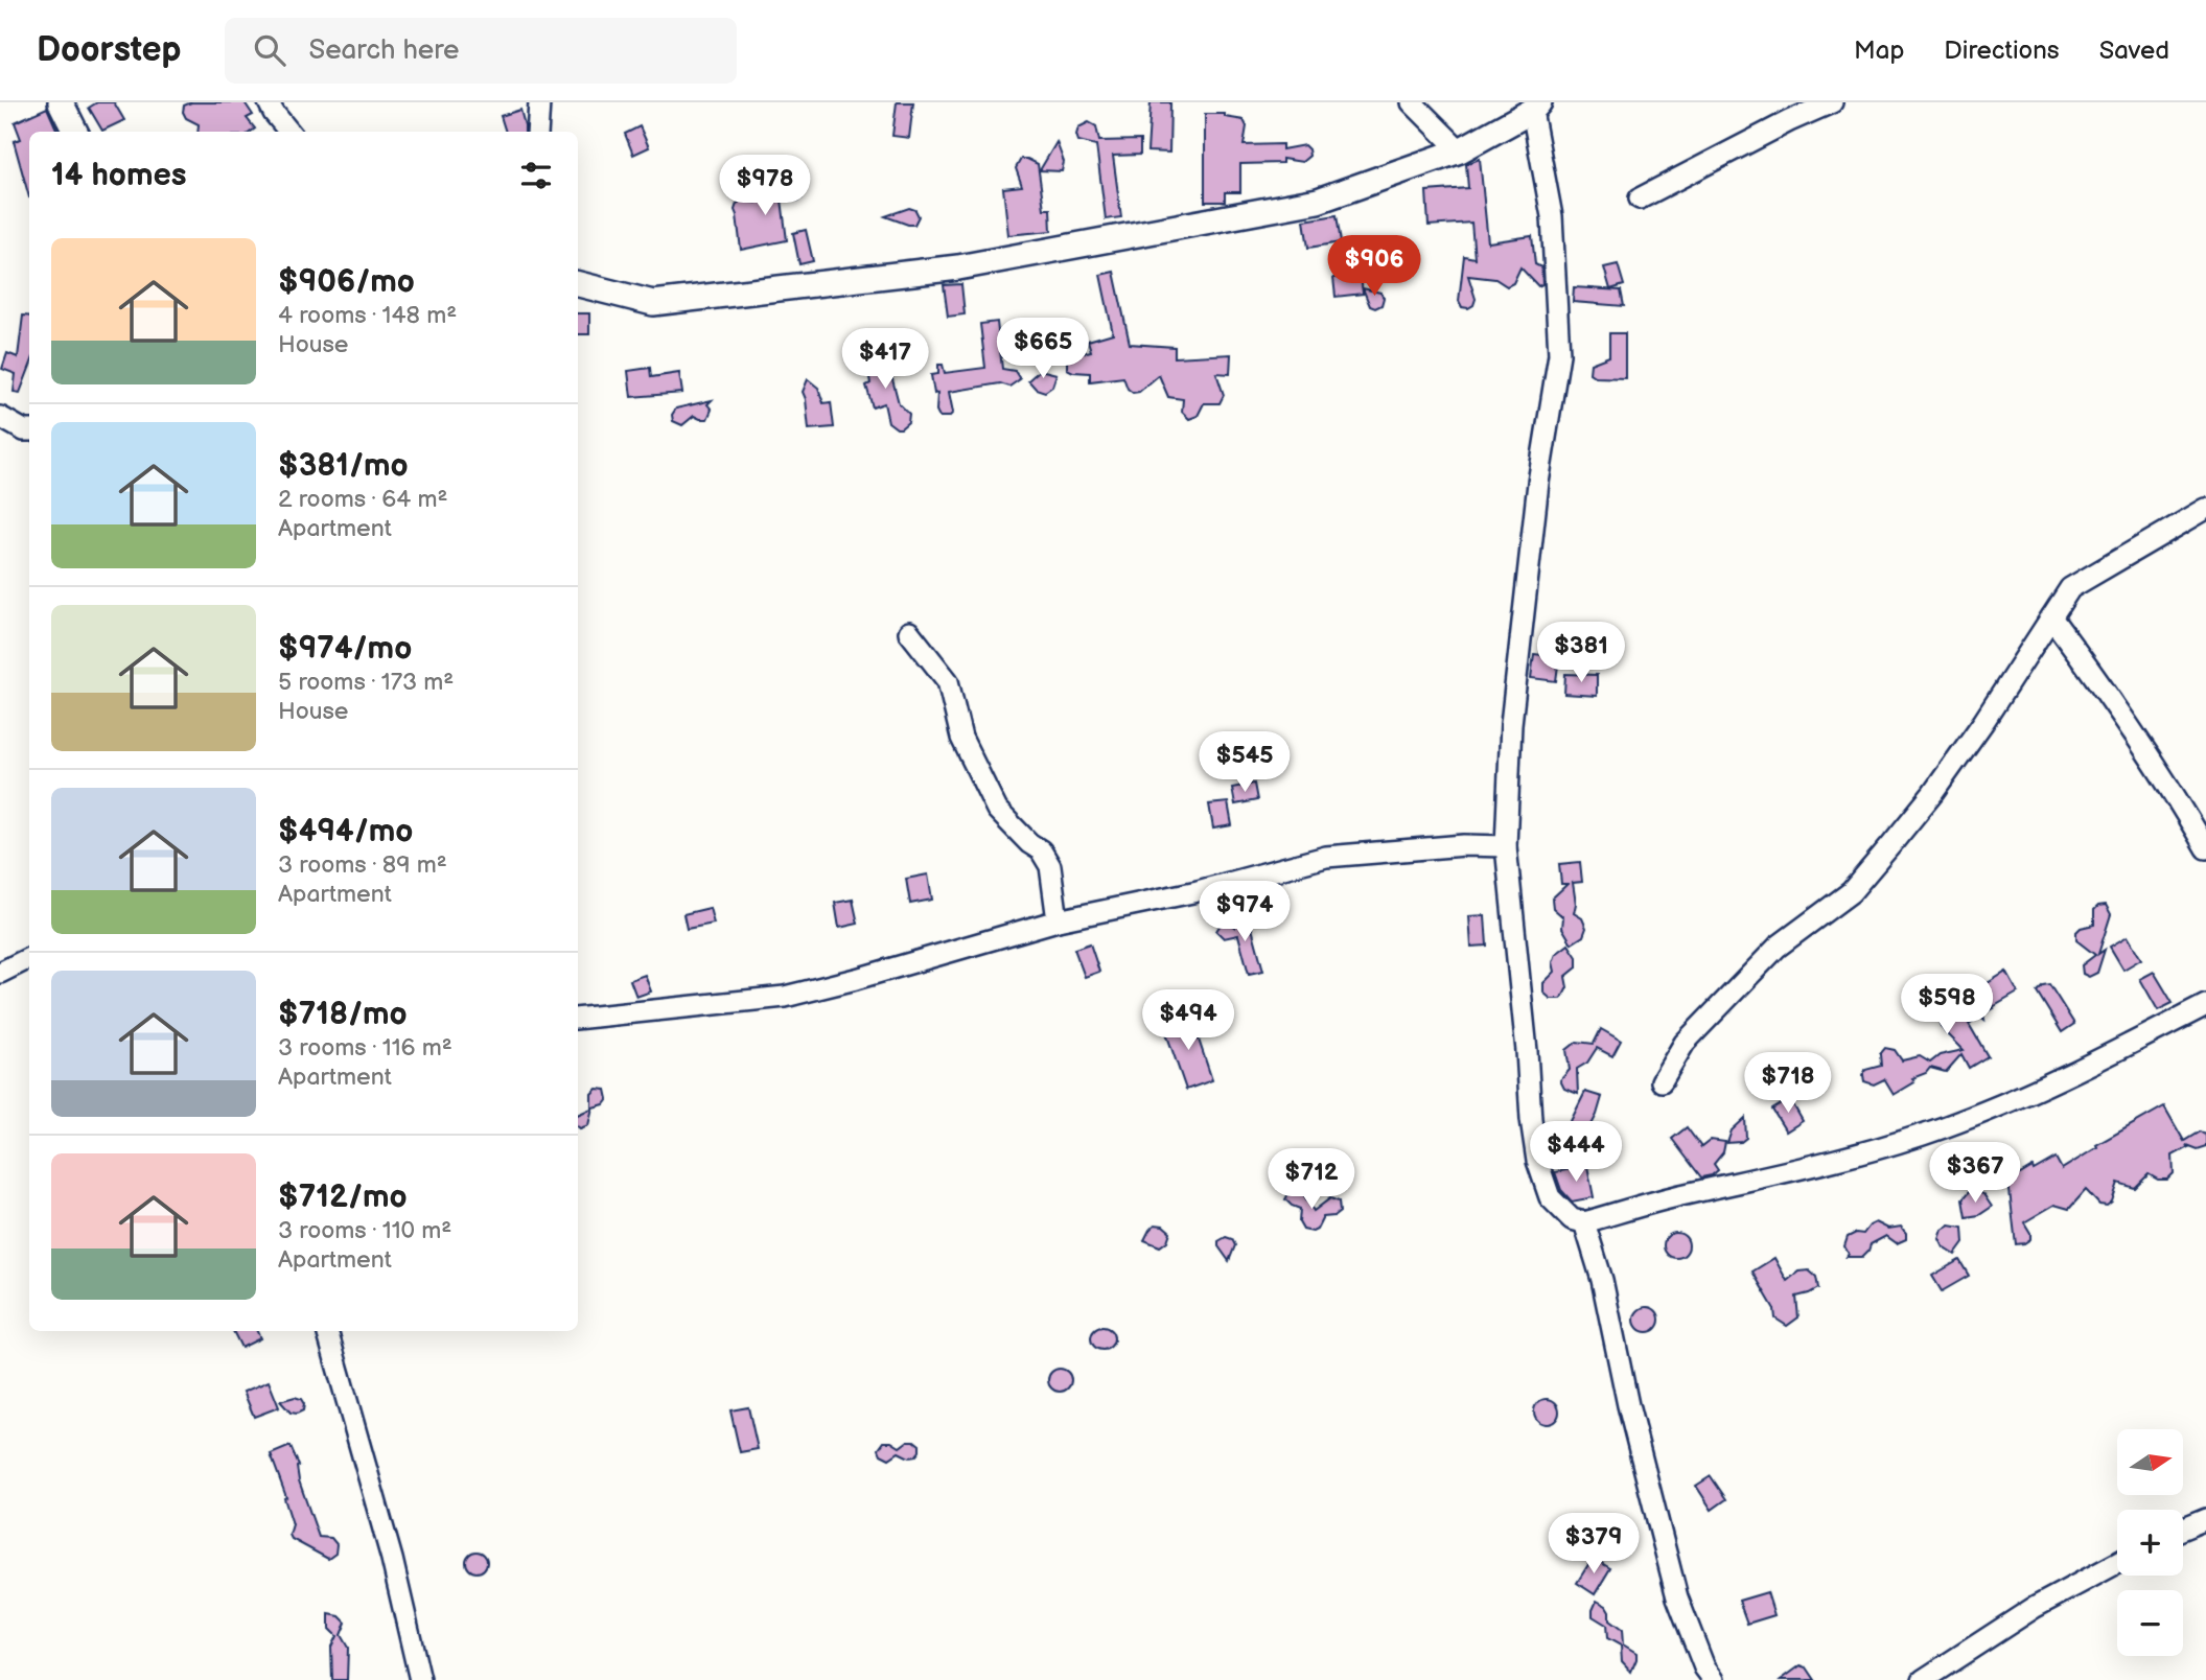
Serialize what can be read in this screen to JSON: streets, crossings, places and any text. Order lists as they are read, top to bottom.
{
  "north": "right",
  "page": {
    "header": "Doorstep",
    "search": "Search here",
    "nav": ["Map", "Directions", "Saved"],
    "heading": "14 homes",
    "price": [
      "$978",
      "$906",
      "$665",
      "$417",
      "$381",
      "$545",
      "$974",
      "$598",
      "$494",
      "$718",
      "$444",
      "$367",
      "$712",
      "$379"
    ],
    "list": [
      {
        "name": "$906/mo",
        "note": "4 rooms · 148 m² · House"
      },
      {
        "name": "$381/mo",
        "note": "2 rooms · 64 m² · Apartment"
      },
      {
        "name": "$974/mo",
        "note": "5 rooms · 173 m² · House"
      },
      {
        "name": "$494/mo",
        "note": "3 rooms · 89 m² · Apartment"
      },
      {
        "name": "$718/mo",
        "note": "3 rooms · 116 m² · Apartment"
      },
      {
        "name": "$712/mo",
        "note": "3 rooms · 110 m² · Apartment"
      }
    ],
    "map_buttons": ["+", "−"]
  }
}
